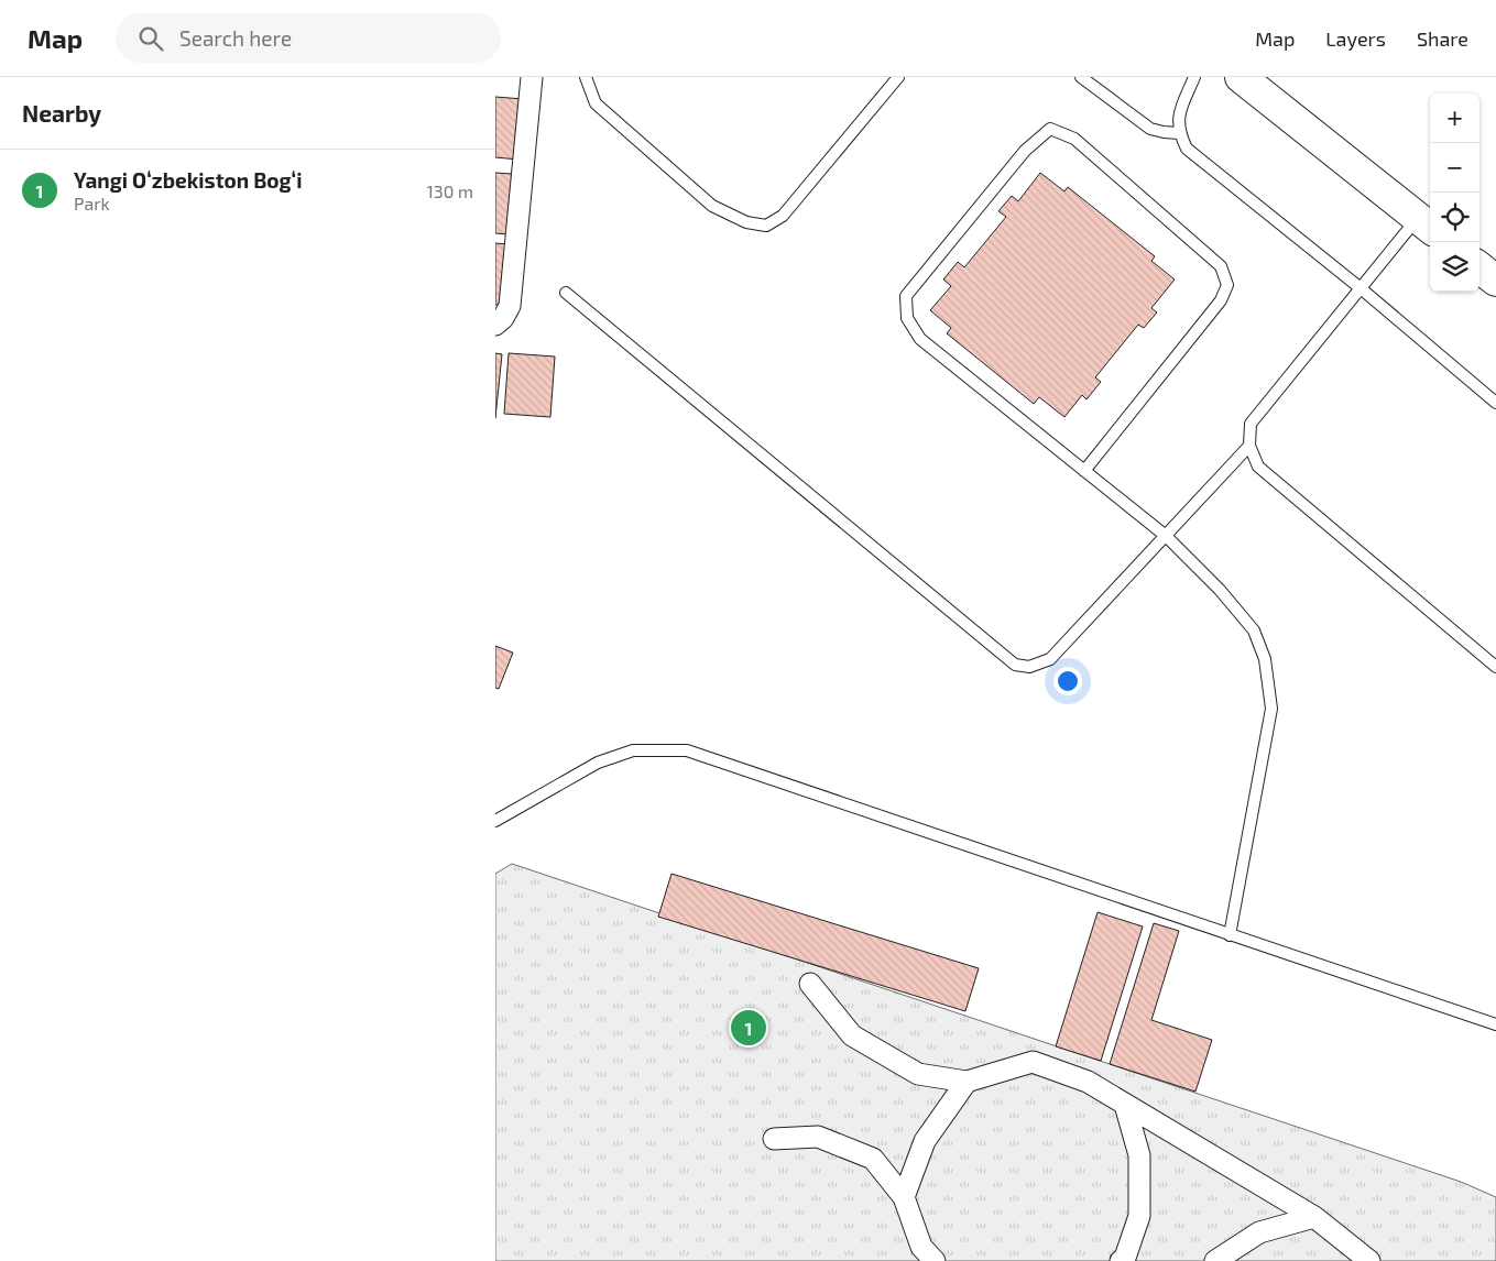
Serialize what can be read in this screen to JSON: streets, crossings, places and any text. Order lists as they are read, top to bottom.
{
  "page": {
    "header": "Map",
    "search": "Search here",
    "nav": ["Map", "Layers", "Share"],
    "heading": "Nearby",
    "map_buttons": ["+", "−"],
    "list": [
      {
        "mark": "1",
        "name": "Yangi Oʻzbekiston Bogʻi",
        "note": "Park",
        "value": "130 m"
      }
    ],
    "pins": "1"
  }
}
